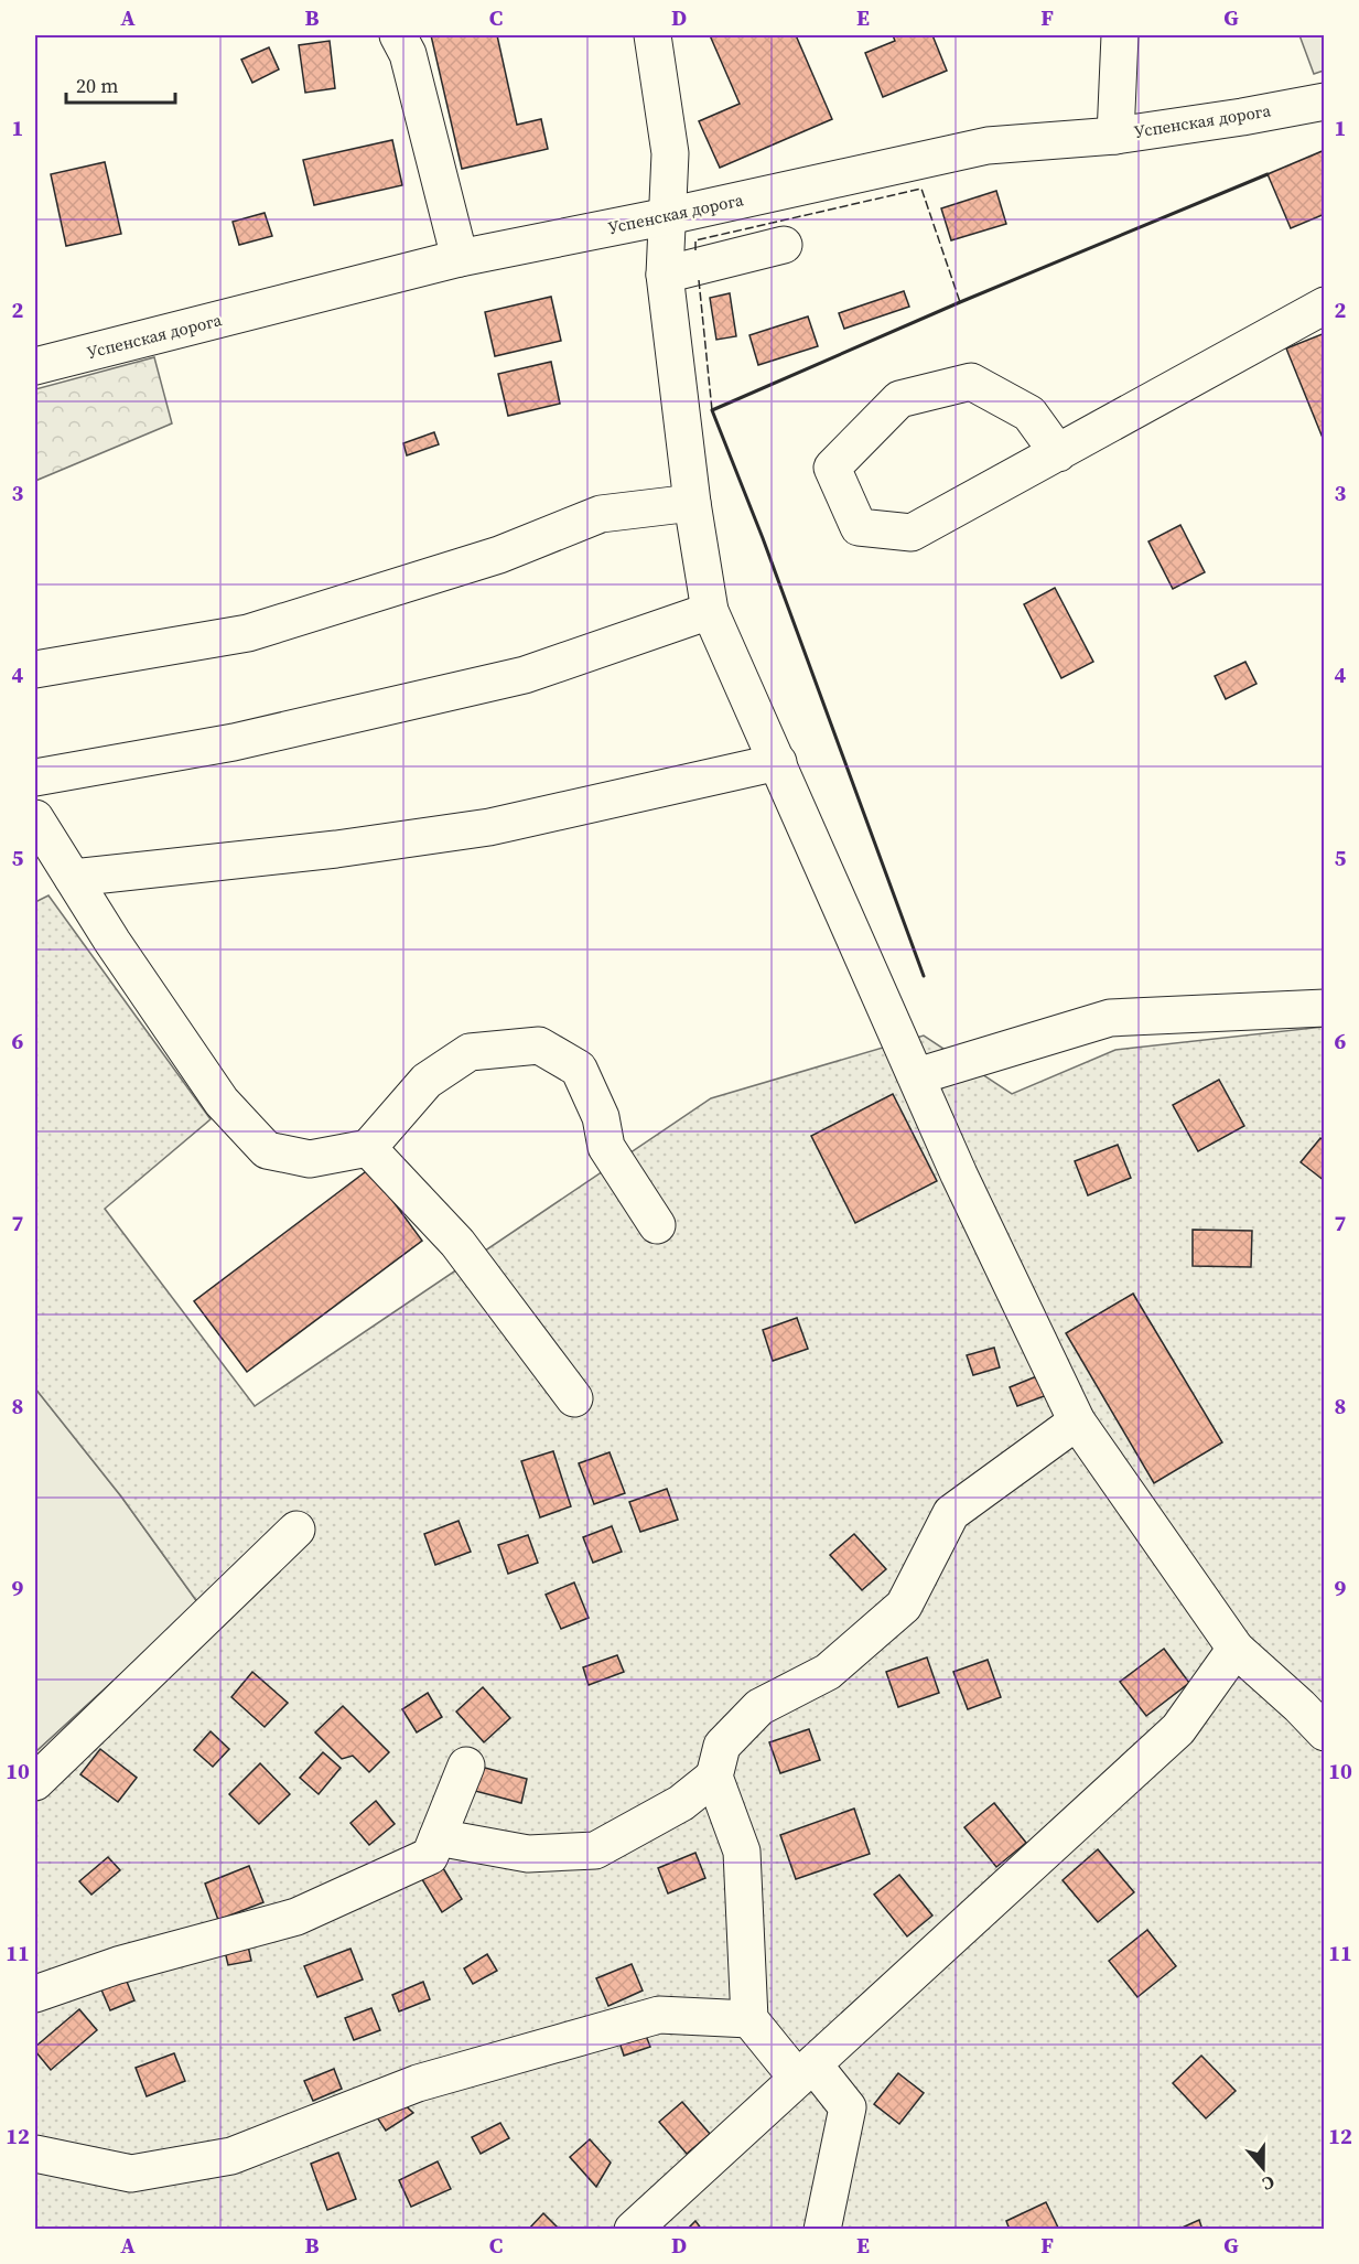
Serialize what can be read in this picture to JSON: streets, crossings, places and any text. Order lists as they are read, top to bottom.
{
  "streets": {
    "street": ["Успенская дорога"]
  },
  "scale_bar": "20 m",
  "north": "bottom",
  "grid": {
    "columns": [
      "A",
      "B",
      "C",
      "D",
      "E",
      "F",
      "G"
    ],
    "rows": [
      "1",
      "2",
      "3",
      "4",
      "5",
      "6",
      "7",
      "8",
      "9",
      "10",
      "11",
      "12"
    ]
  }
}
